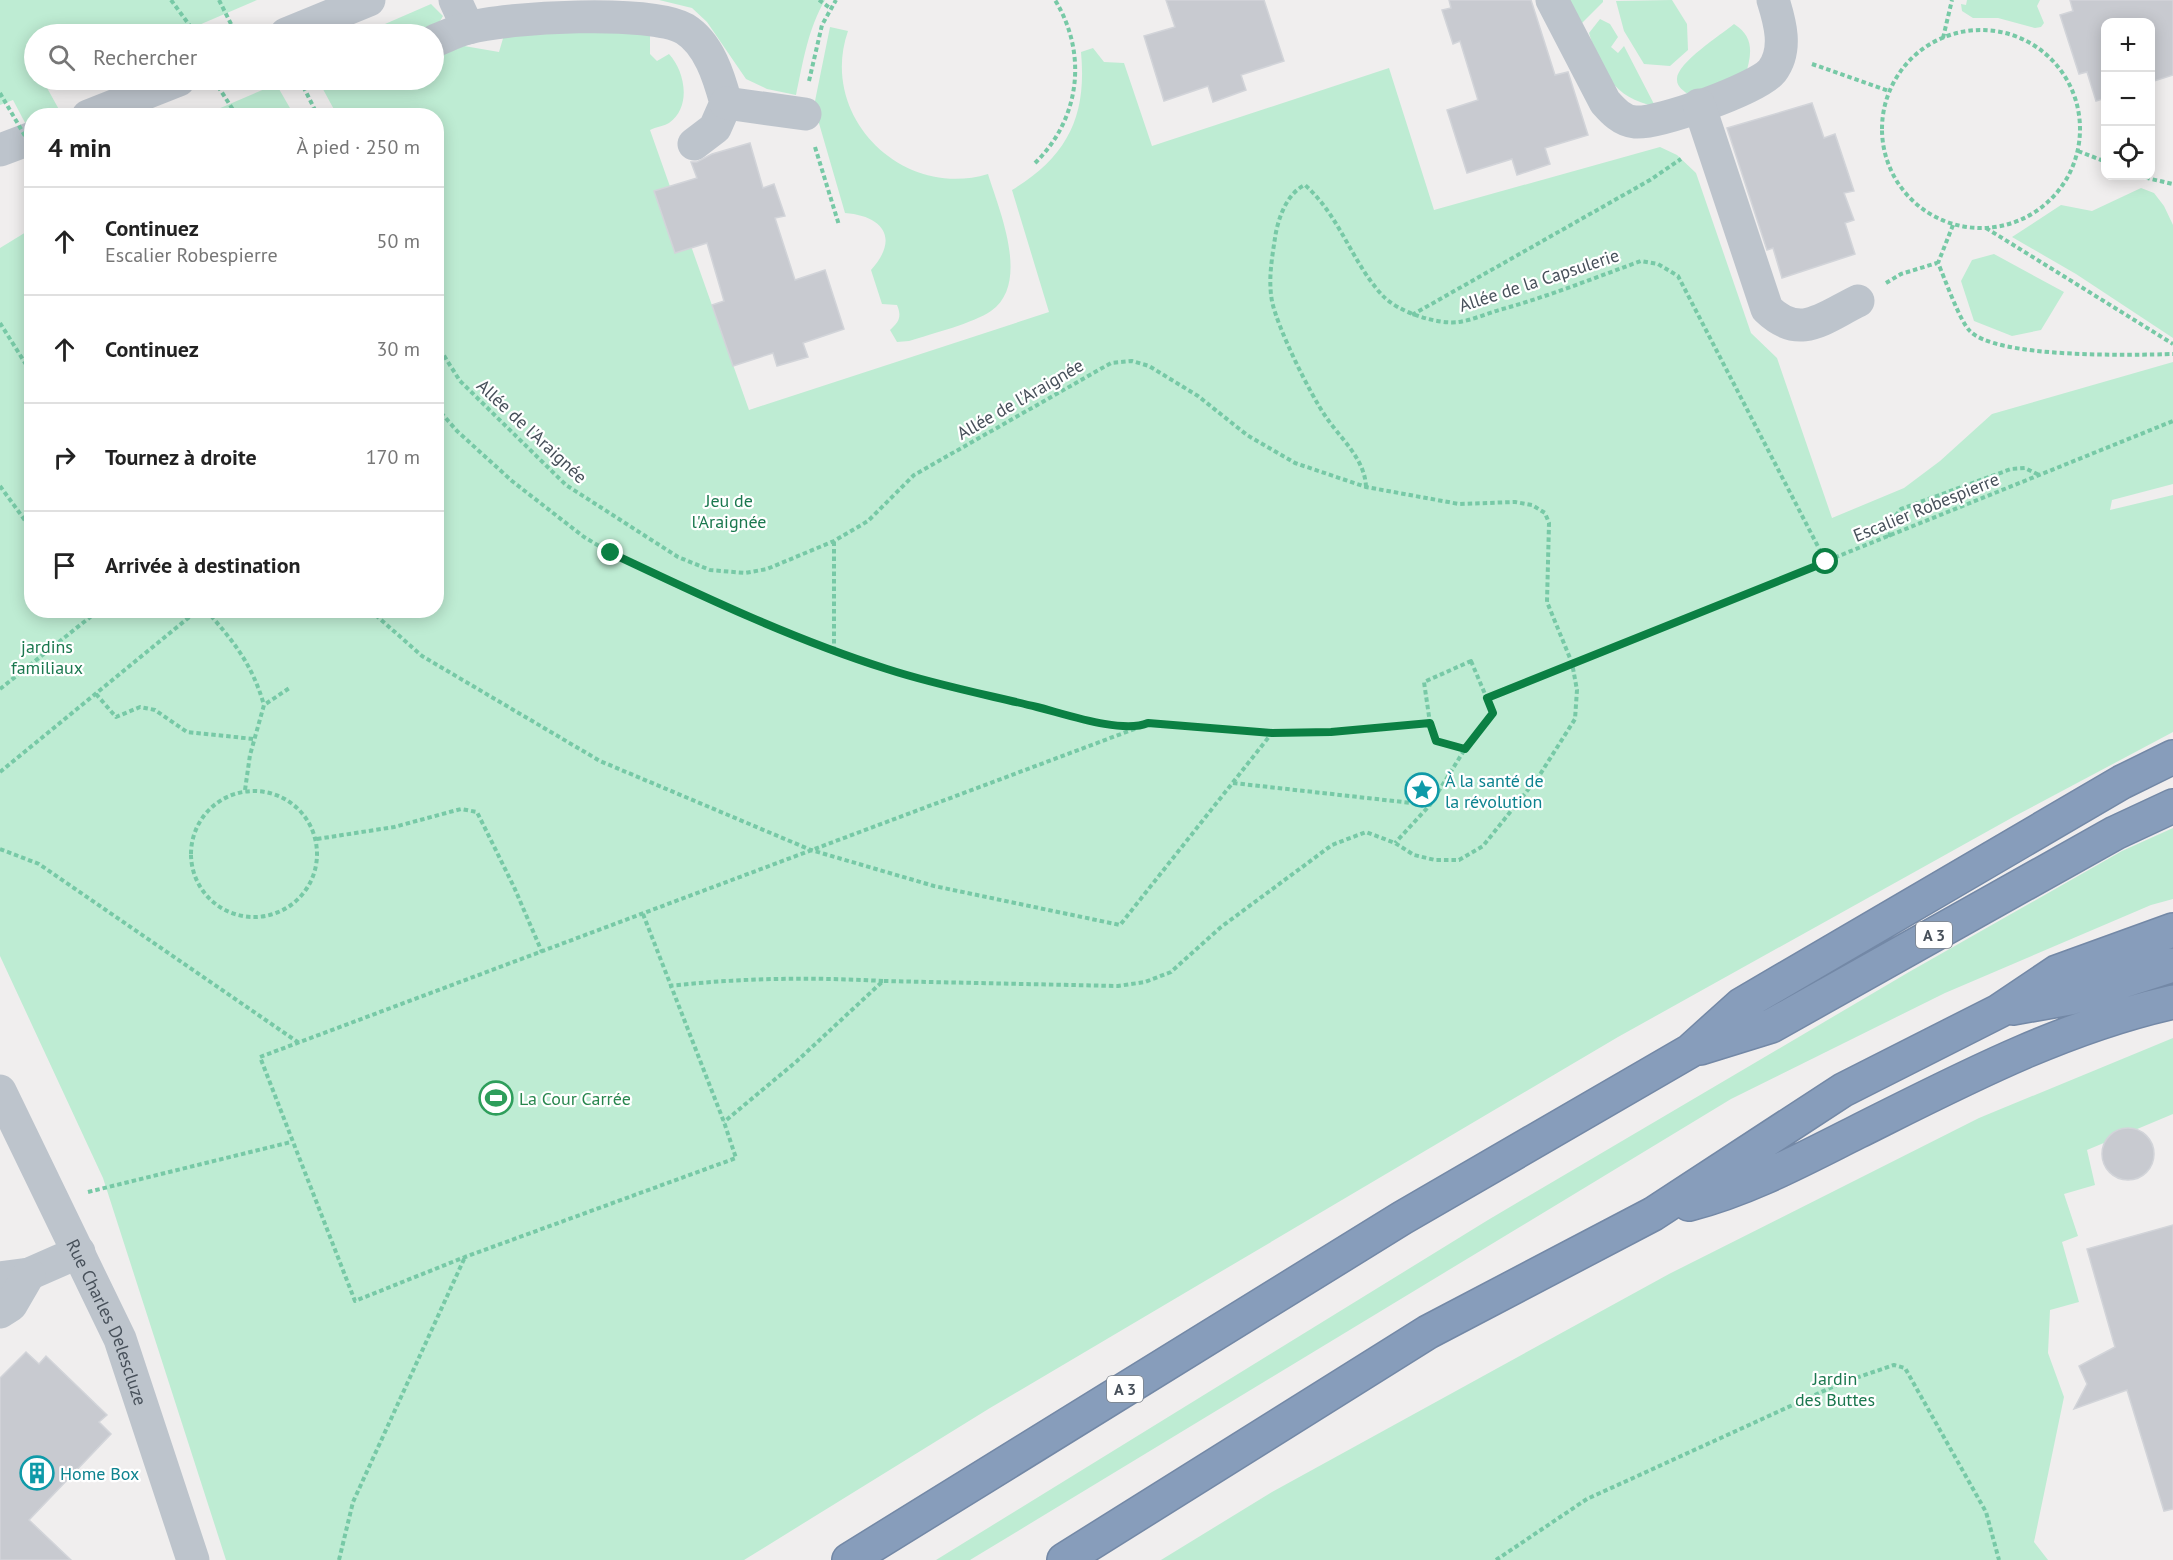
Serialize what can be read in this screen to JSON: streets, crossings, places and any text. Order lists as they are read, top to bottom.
{
  "streets": {
    "highway": ["A 3"],
    "street": ["Rue Charles Delescluze"],
    "path": ["Allée de la Capsulerie", "Allée de l'Araignée", "Escalier Robespierre"]
  },
  "crossings": [
    ["Allée de la Capsulerie", "Allée de l'Araignée"],
    ["Allée de la Capsulerie", "Escalier Robespierre"],
    ["Allée de l'Araignée", "Escalier Robespierre"]
  ],
  "parks": ["Jeu de l'Araignée", "jardins familiaux", "Jardin des Buttes"],
  "places": {
    "place": ["À la santé de la révolution"],
    "sports": ["La Cour Carrée"],
    "building": ["Home Box"]
  },
  "page": {
    "map_buttons": ["+", "−"],
    "search": "Rechercher",
    "heading": ["4 min", "À pied · 250 m"],
    "list": [
      ["Continuez", "Escalier Robespierre", "50 m"],
      ["Continuez", "30 m"],
      ["Tournez à droite", "170 m"],
      "Arrivée à destination"
    ]
  }
}
